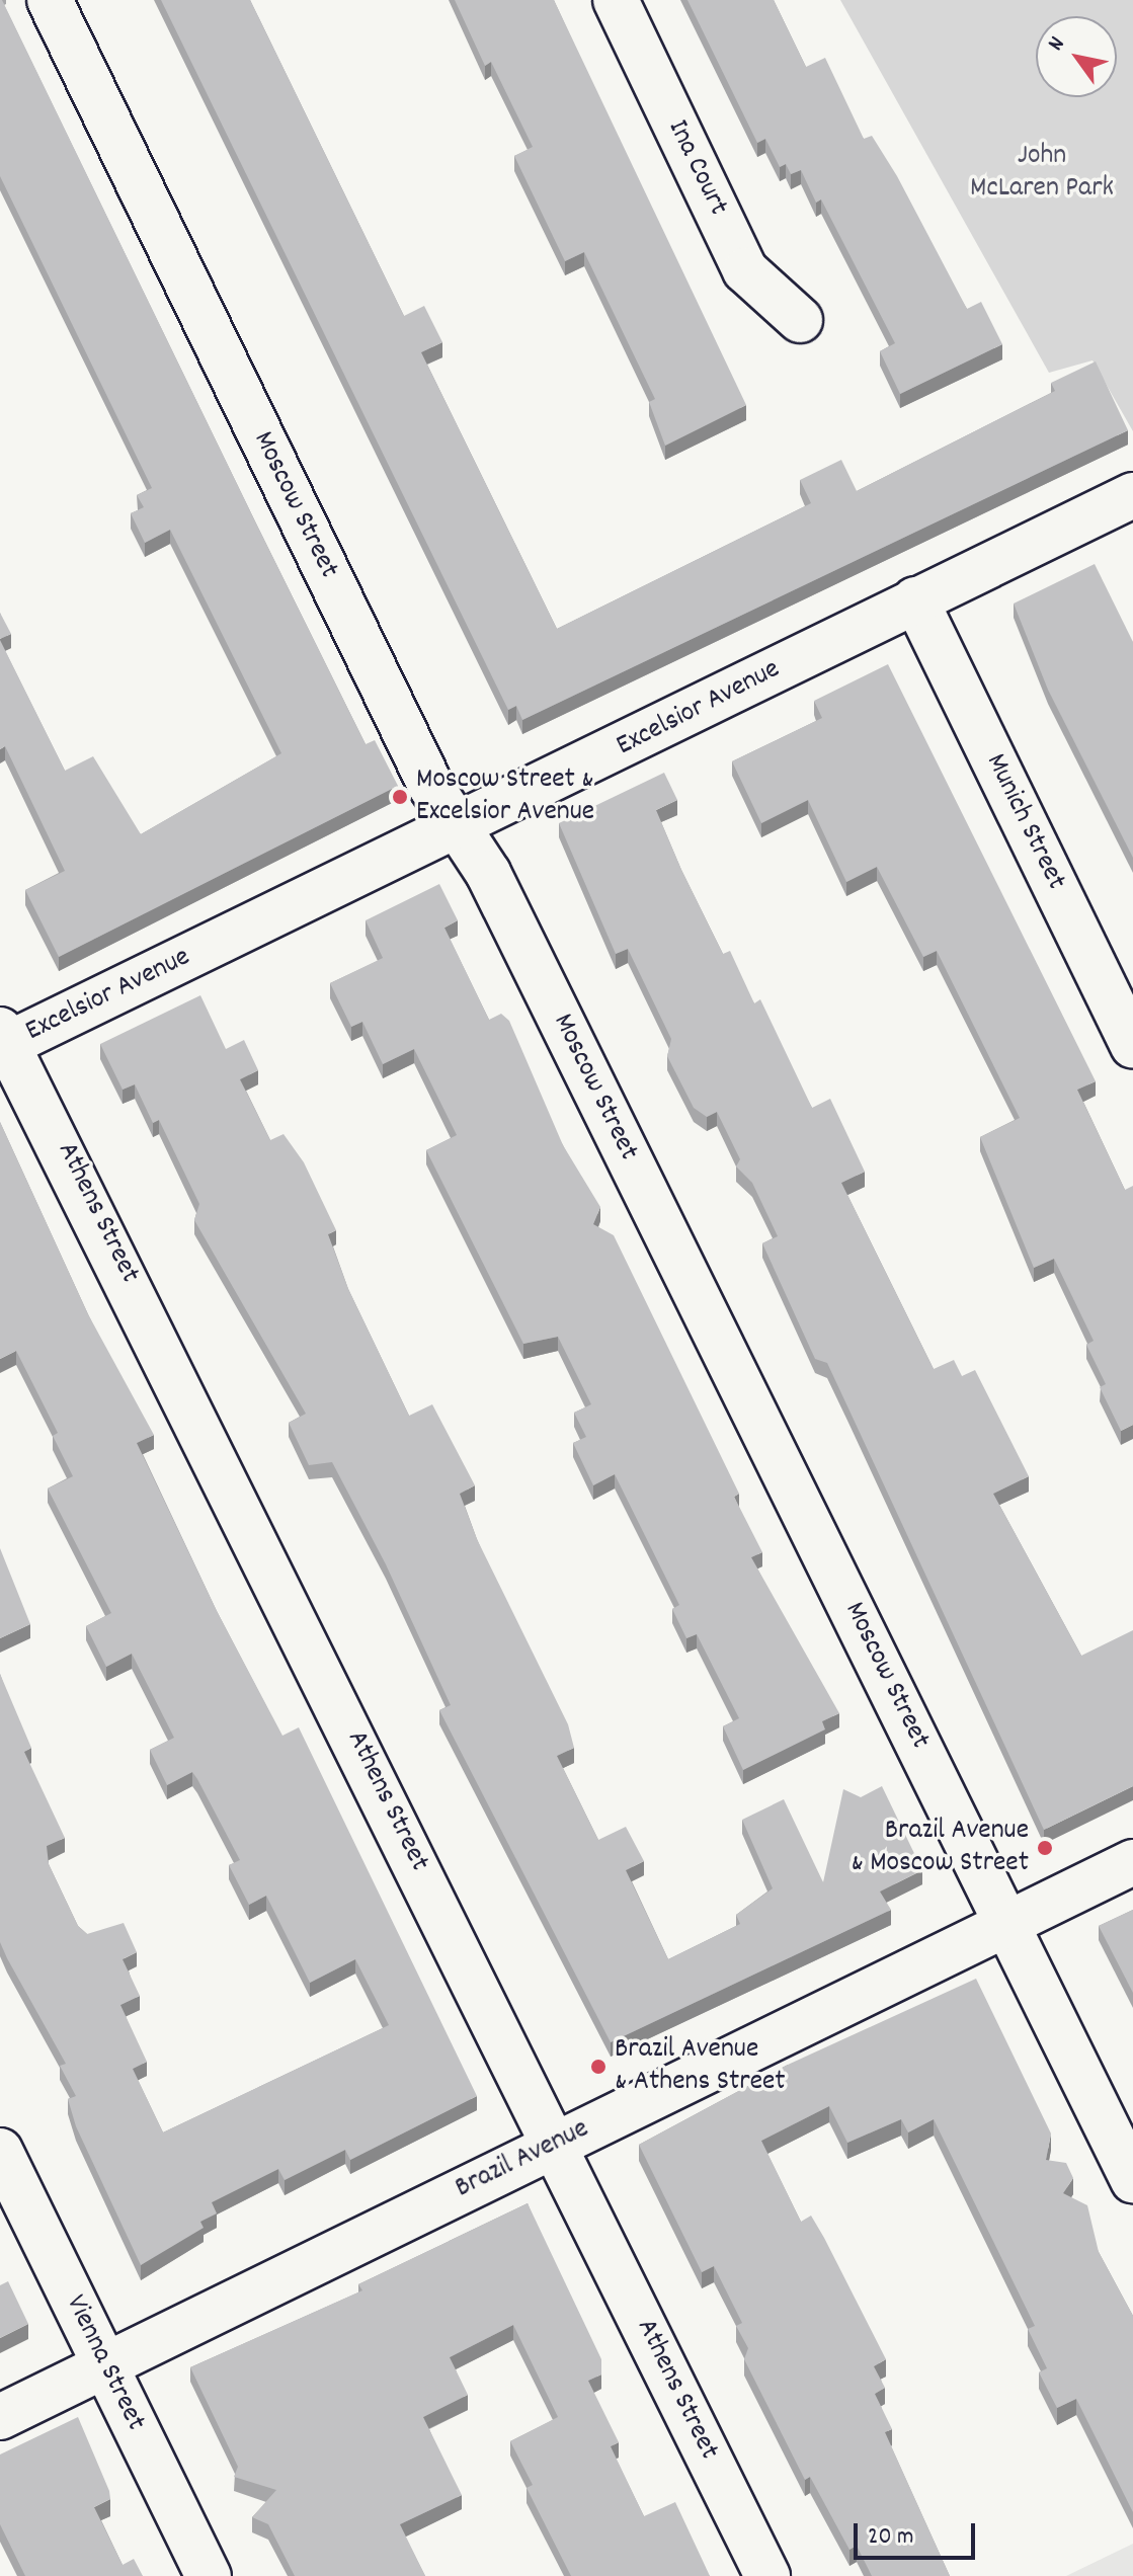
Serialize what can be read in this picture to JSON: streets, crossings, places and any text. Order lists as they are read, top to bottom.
{
  "streets": {
    "street": [
      "Ina Court",
      "Moscow Street",
      "Excelsior Avenue",
      "Munich Street",
      "Athens Street",
      "Brazil Avenue",
      "Vienna Street"
    ]
  },
  "crossings": [
    ["Moscow Street", "Excelsior Avenue"],
    ["Moscow Street", "Brazil Avenue"],
    ["Excelsior Avenue", "Munich Street"],
    ["Excelsior Avenue", "Athens Street"],
    ["Athens Street", "Brazil Avenue"],
    ["Brazil Avenue", "Vienna Street"]
  ],
  "parks": ["John McLaren Park"],
  "places": ["Moscow Street & Excelsior Avenue", "Brazil Avenue & Moscow Street", "Brazil Avenue & Athens Street"],
  "scale_bar": "20 m",
  "north": "top left"
}
